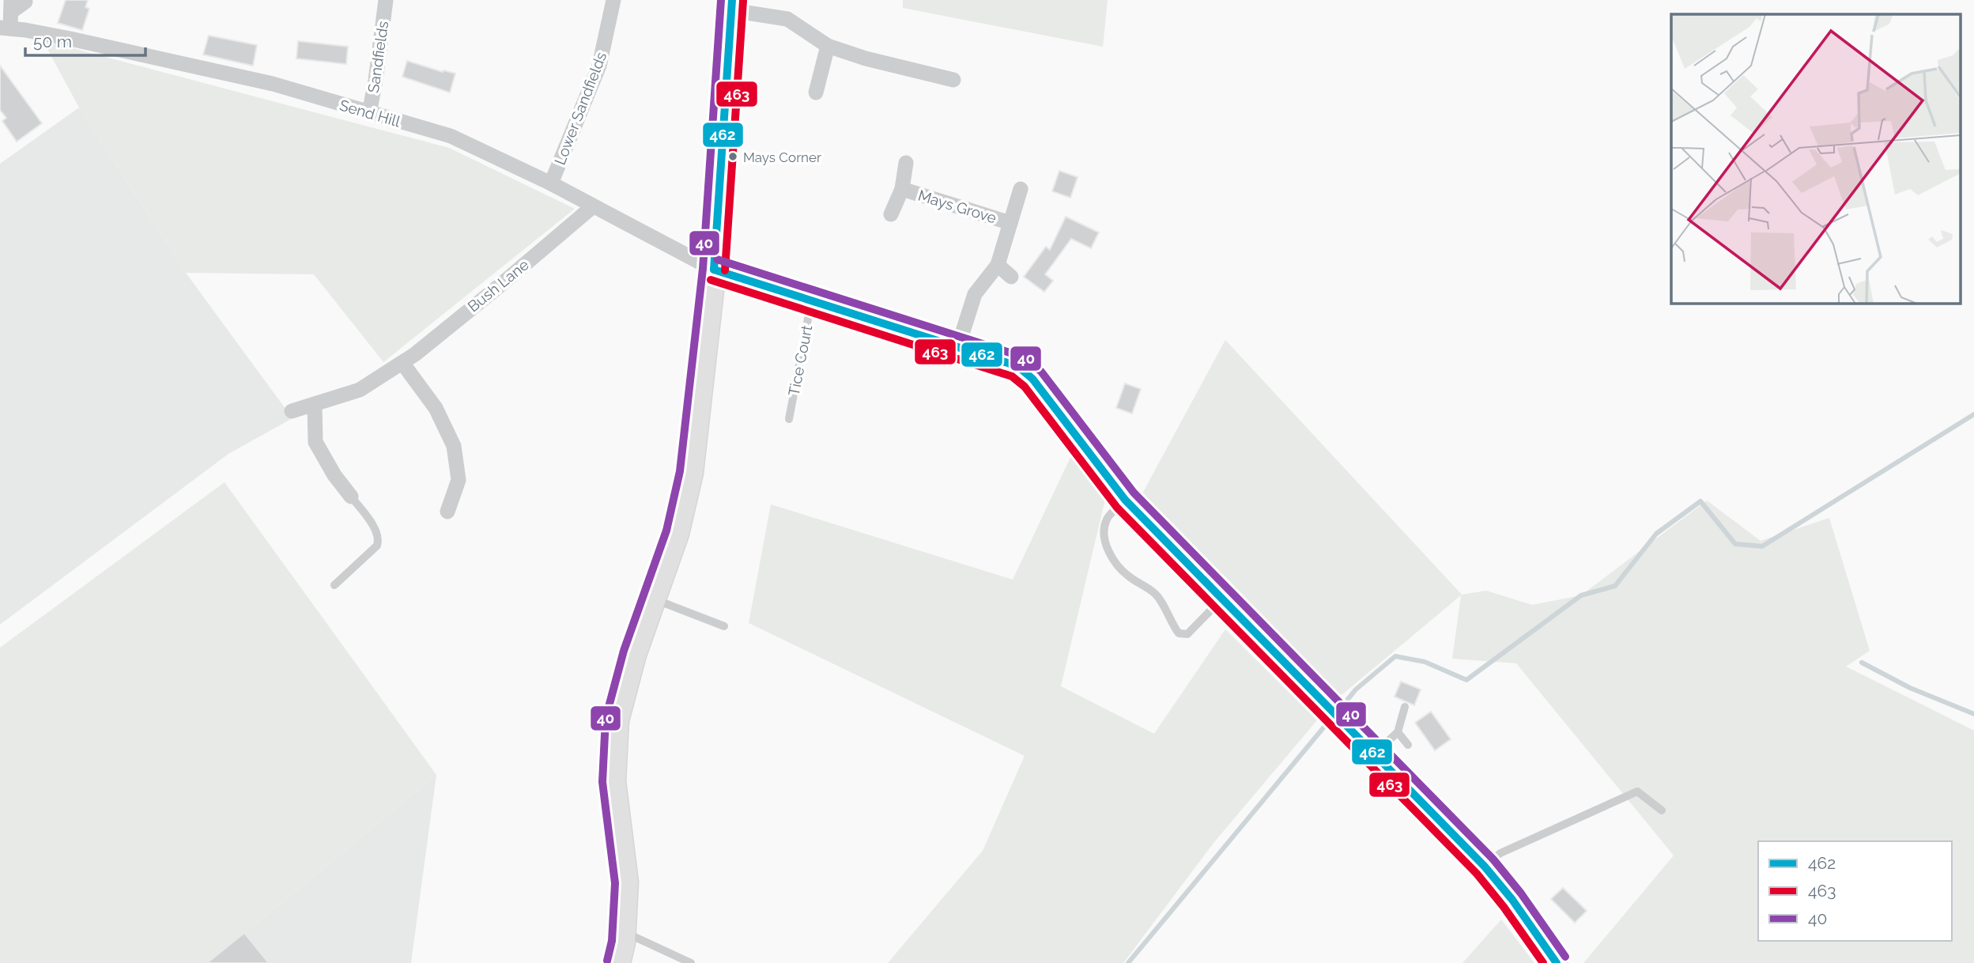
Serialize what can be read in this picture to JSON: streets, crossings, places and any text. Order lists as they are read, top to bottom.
{
  "streets": {
    "street": [
      "Sandfields",
      "Lower Sandfields",
      "Send Hill",
      "Mays Grove",
      "Bush Lane"
    ],
    "lane": ["Tice Court"]
  },
  "crossings": [
    ["Sandfields", "Send Hill"],
    ["Lower Sandfields", "Send Hill"],
    ["Send Hill", "Bush Lane"]
  ],
  "places": ["Mays Corner"],
  "lines": ["transit line 462", "transit line 40", "transit line 463"],
  "legend": ["462", "463", "40"],
  "scale_bar": "50 m"
}
